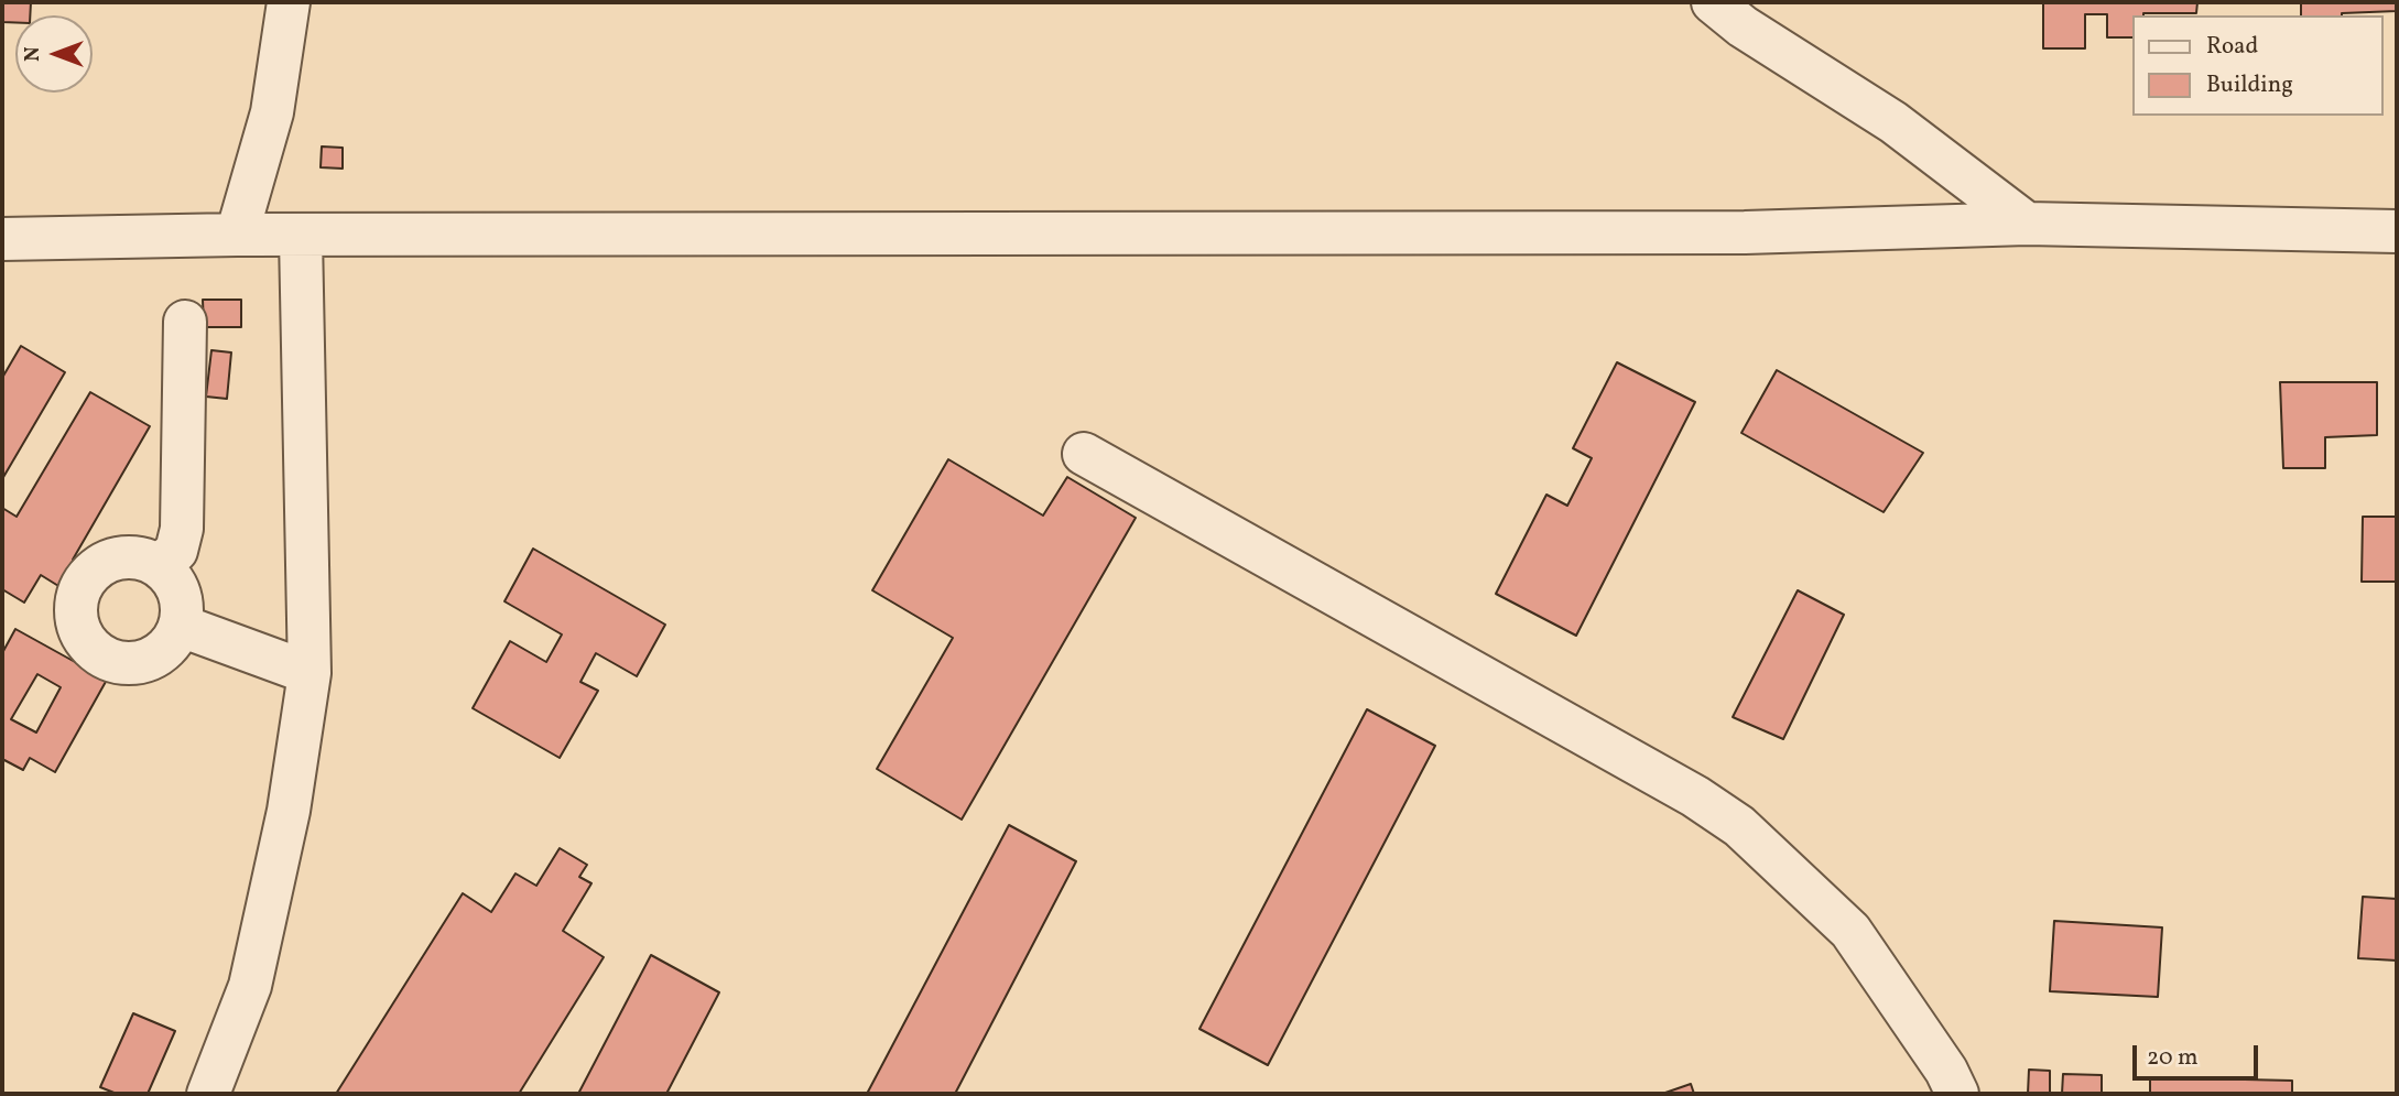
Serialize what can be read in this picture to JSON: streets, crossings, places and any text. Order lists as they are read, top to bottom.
{
  "legend": ["Road", "Building"],
  "scale_bar": "20 m",
  "north": "left"
}
